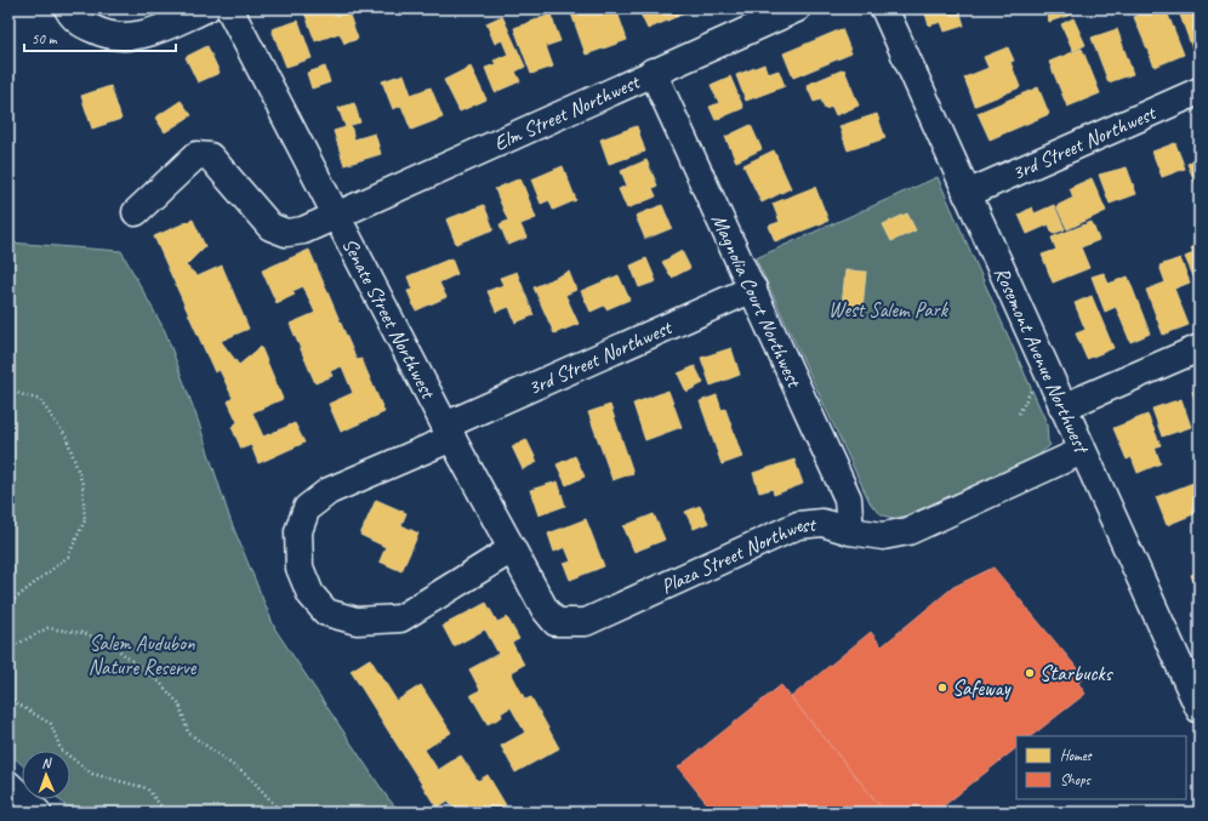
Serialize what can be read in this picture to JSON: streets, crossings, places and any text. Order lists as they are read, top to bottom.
{
  "streets": {
    "street": [
      "Elm Street Northwest",
      "3rd Street Northwest",
      "Magnolia Court Northwest",
      "Senate Street Northwest",
      "Rosemont Avenue Northwest",
      "Plaza Street Northwest"
    ]
  },
  "crossings": [
    ["Elm Street Northwest", "Magnolia Court Northwest"],
    ["Elm Street Northwest", "Senate Street Northwest"],
    ["3rd Street Northwest", "Magnolia Court Northwest"],
    ["3rd Street Northwest", "Senate Street Northwest"],
    ["3rd Street Northwest", "Rosemont Avenue Northwest"],
    ["Magnolia Court Northwest", "Plaza Street Northwest"],
    ["Senate Street Northwest", "Plaza Street Northwest"],
    ["Rosemont Avenue Northwest", "Plaza Street Northwest"]
  ],
  "parks": ["West Salem Park", "Salem Audubon Nature Reserve"],
  "places": ["Starbucks", "Safeway"],
  "legend": ["Homes", "Shops"],
  "scale_bar": "50 m",
  "north": "top"
}
